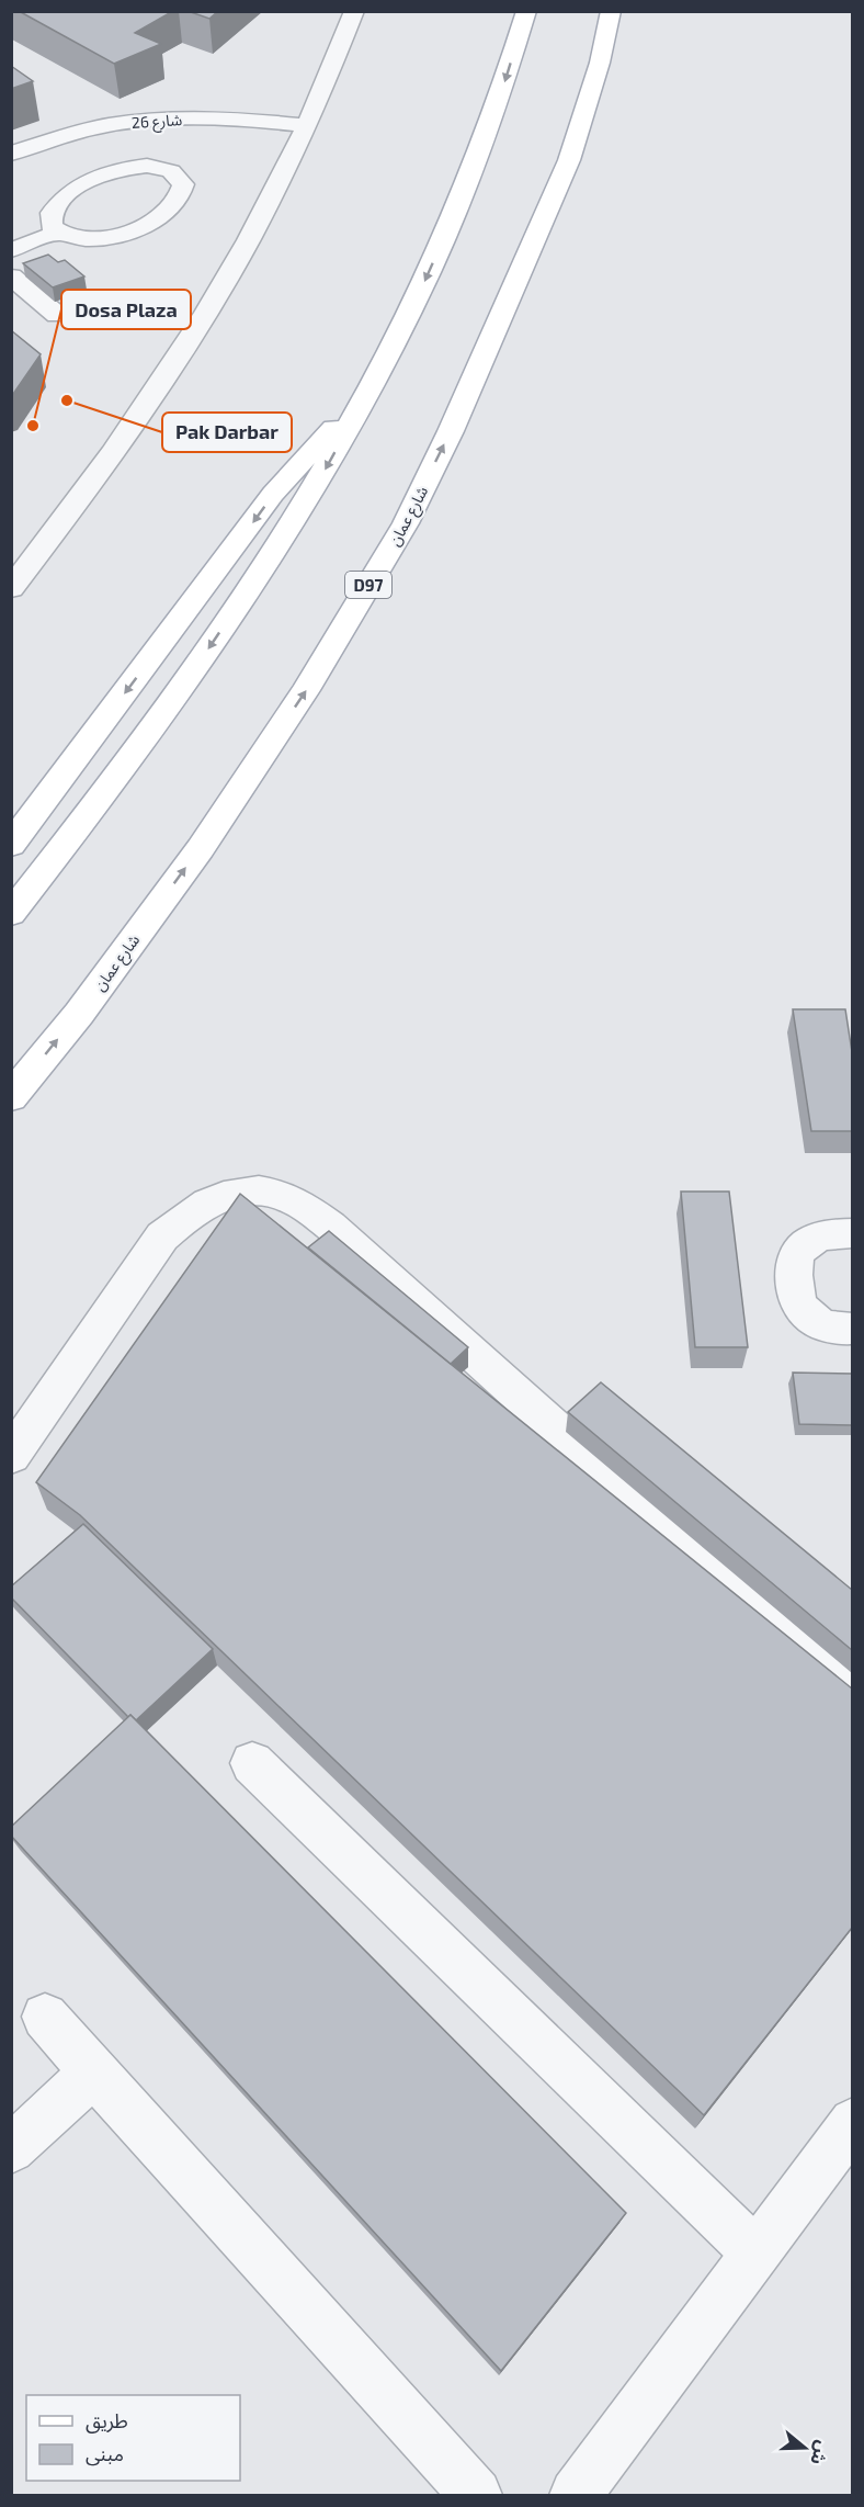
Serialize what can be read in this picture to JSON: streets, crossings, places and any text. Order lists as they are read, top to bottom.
{
  "streets": {
    "main road": ["شارع عمان", "D97"],
    "street": ["شارع 26"]
  },
  "places": ["Pak Darbar", "Dosa Plaza"],
  "legend": ["طريق", "مبنى"],
  "north": "right"
}
